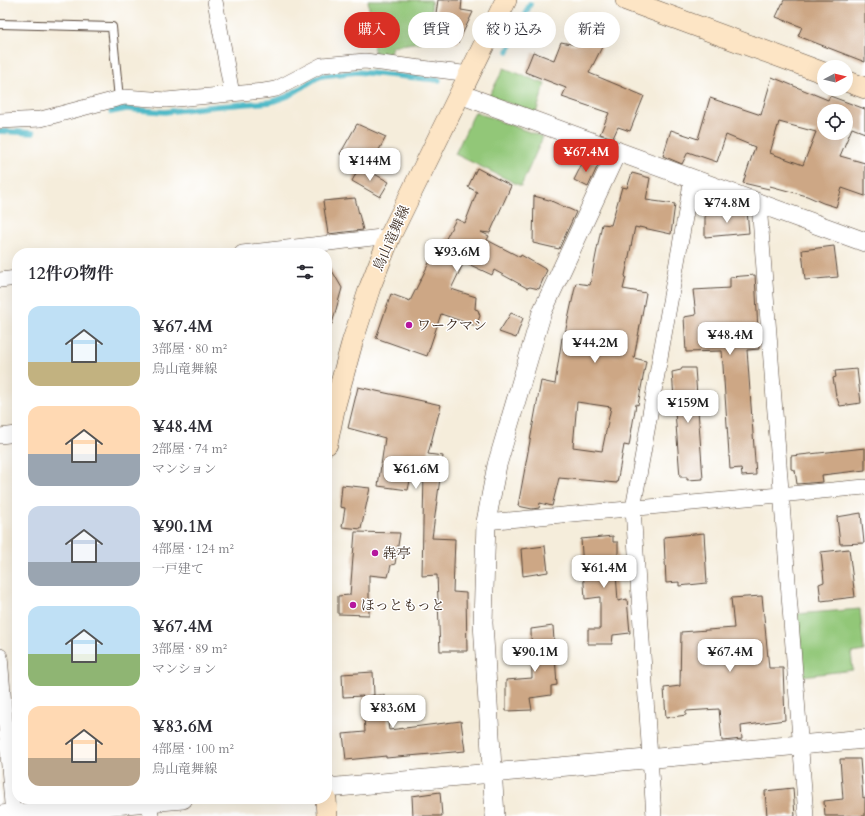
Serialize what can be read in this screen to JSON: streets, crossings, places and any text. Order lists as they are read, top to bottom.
{
  "streets": {
    "main road": ["鳥山竜舞線"]
  },
  "places": ["ワークマン", "犇亭", "ほっともっと"],
  "north": "right",
  "page": {
    "chip": [
      "購入",
      "賃貸",
      "絞り込み",
      "新着"
    ],
    "price": [
      "¥67.4M",
      "¥144M",
      "¥74.8M",
      "¥93.6M",
      "¥48.4M",
      "¥44.2M",
      "¥159M",
      "¥61.6M",
      "¥61.4M",
      "¥90.1M",
      "¥67.4M",
      "¥83.6M"
    ],
    "heading": "12件の物件",
    "list": [
      {
        "name": "¥67.4M",
        "note": "3部屋 · 80 m² · 鳥山竜舞線"
      },
      {
        "name": "¥48.4M",
        "note": "2部屋 · 74 m² · マンション"
      },
      {
        "name": "¥90.1M",
        "note": "4部屋 · 124 m² · 一戸建て"
      },
      {
        "name": "¥67.4M",
        "note": "3部屋 · 89 m² · マンション"
      },
      {
        "name": "¥83.6M",
        "note": "4部屋 · 100 m² · 鳥山竜舞線"
      }
    ]
  }
}
